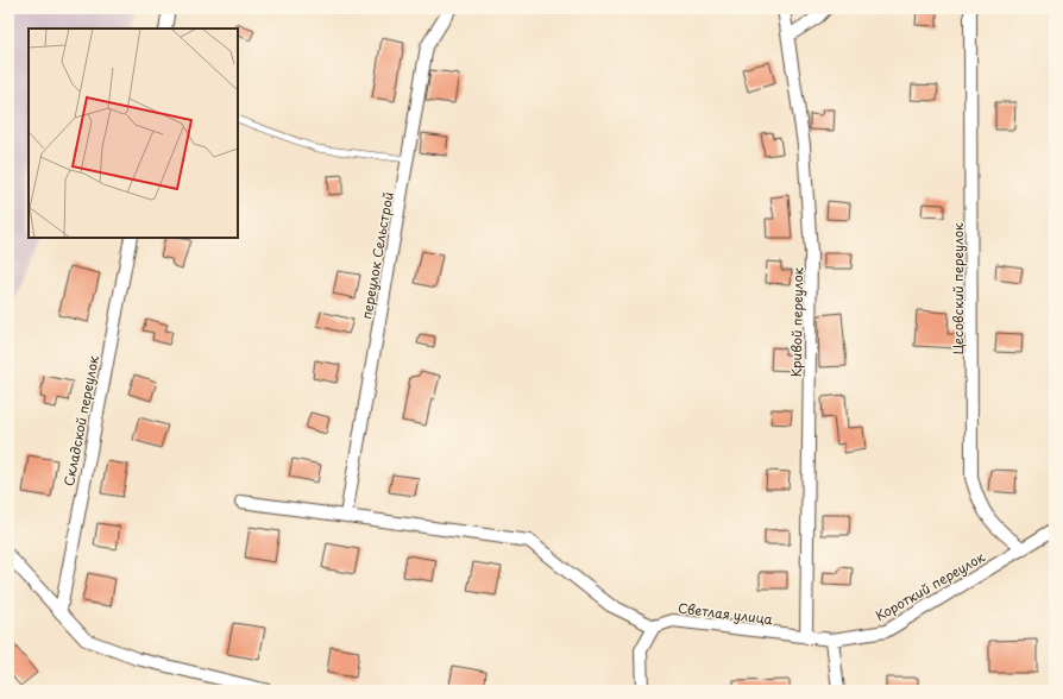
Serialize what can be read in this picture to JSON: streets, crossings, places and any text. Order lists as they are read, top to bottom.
{
  "streets": {
    "street": [
      "переулок Сельстрой",
      "Цесовский переулок",
      "Кривой переулок",
      "Складской переулок",
      "Короткий переулок",
      "Светлая улица"
    ]
  },
  "crossings": [
    ["Цесовский переулок", "Короткий переулок"],
    ["Кривой переулок", "Светлая улица"],
    ["Короткий переулок", "Светлая улица"]
  ]
}
